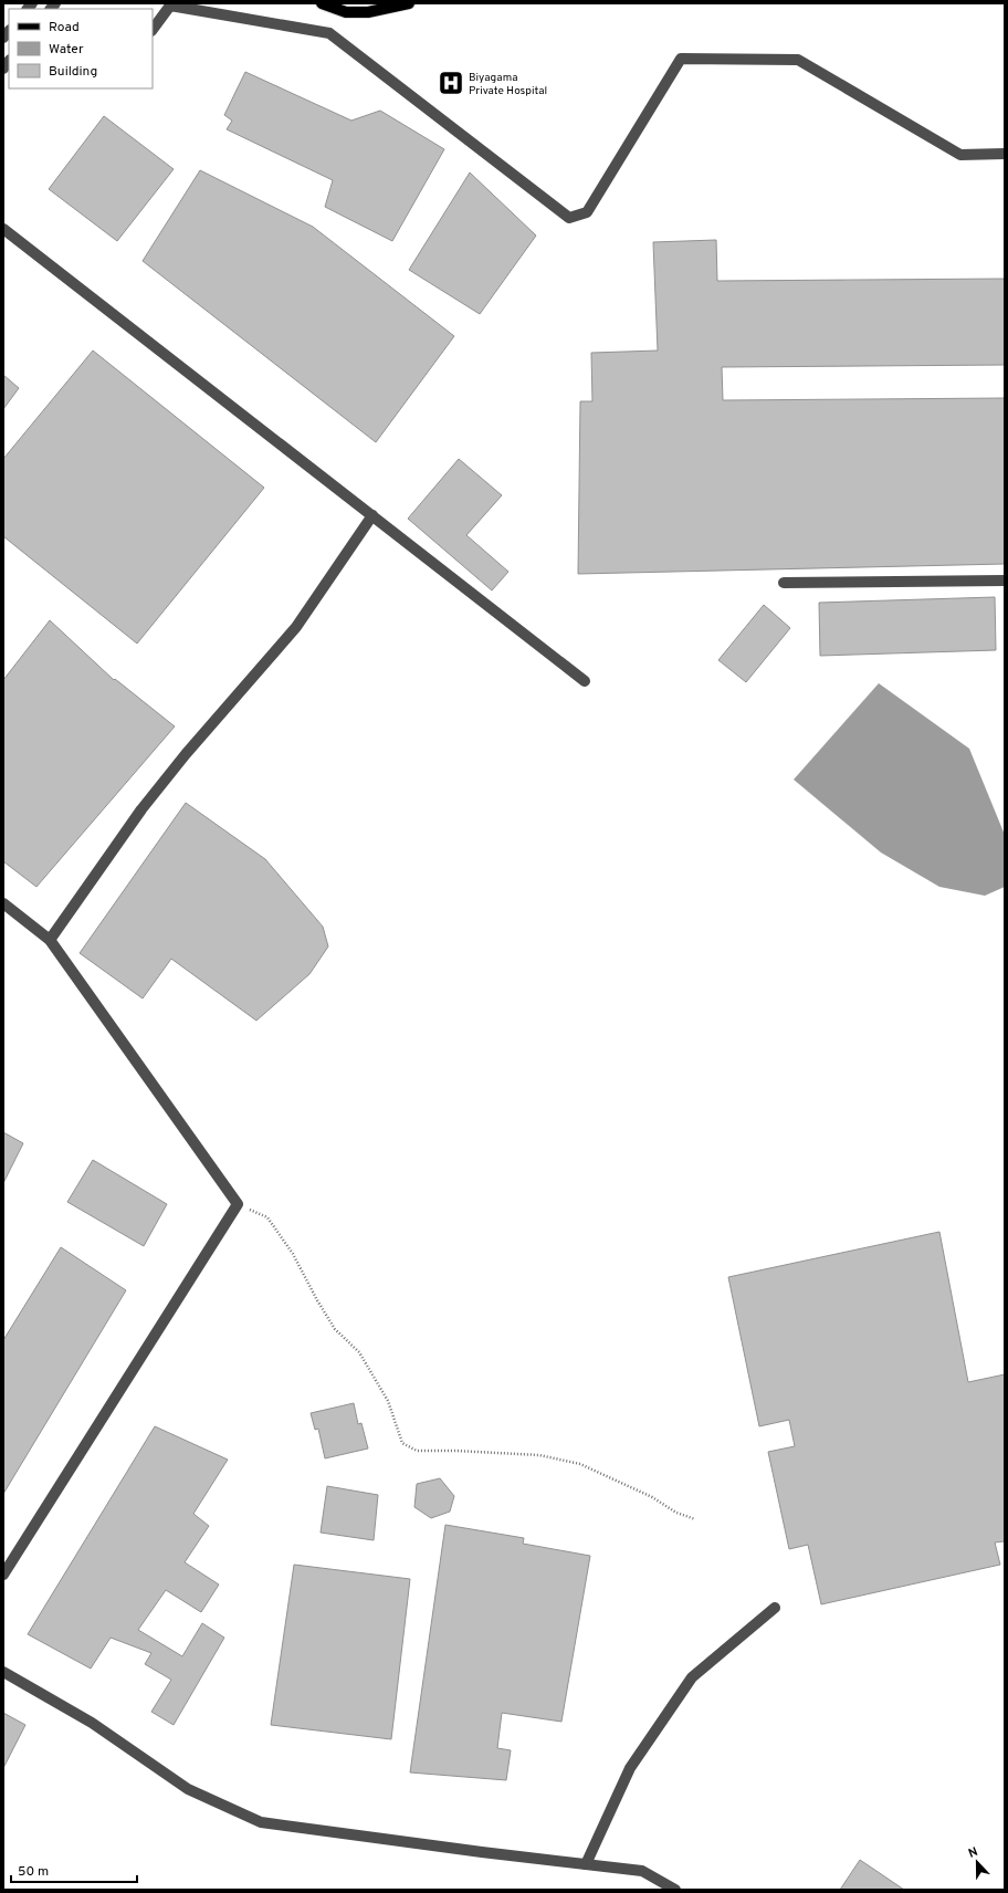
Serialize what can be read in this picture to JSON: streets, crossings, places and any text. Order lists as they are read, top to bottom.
{
  "places": {
    "hospital": ["Biyagama Private Hospital"]
  },
  "legend": ["Road", "Water", "Building"],
  "scale_bar": "50 m",
  "north": "top"
}
